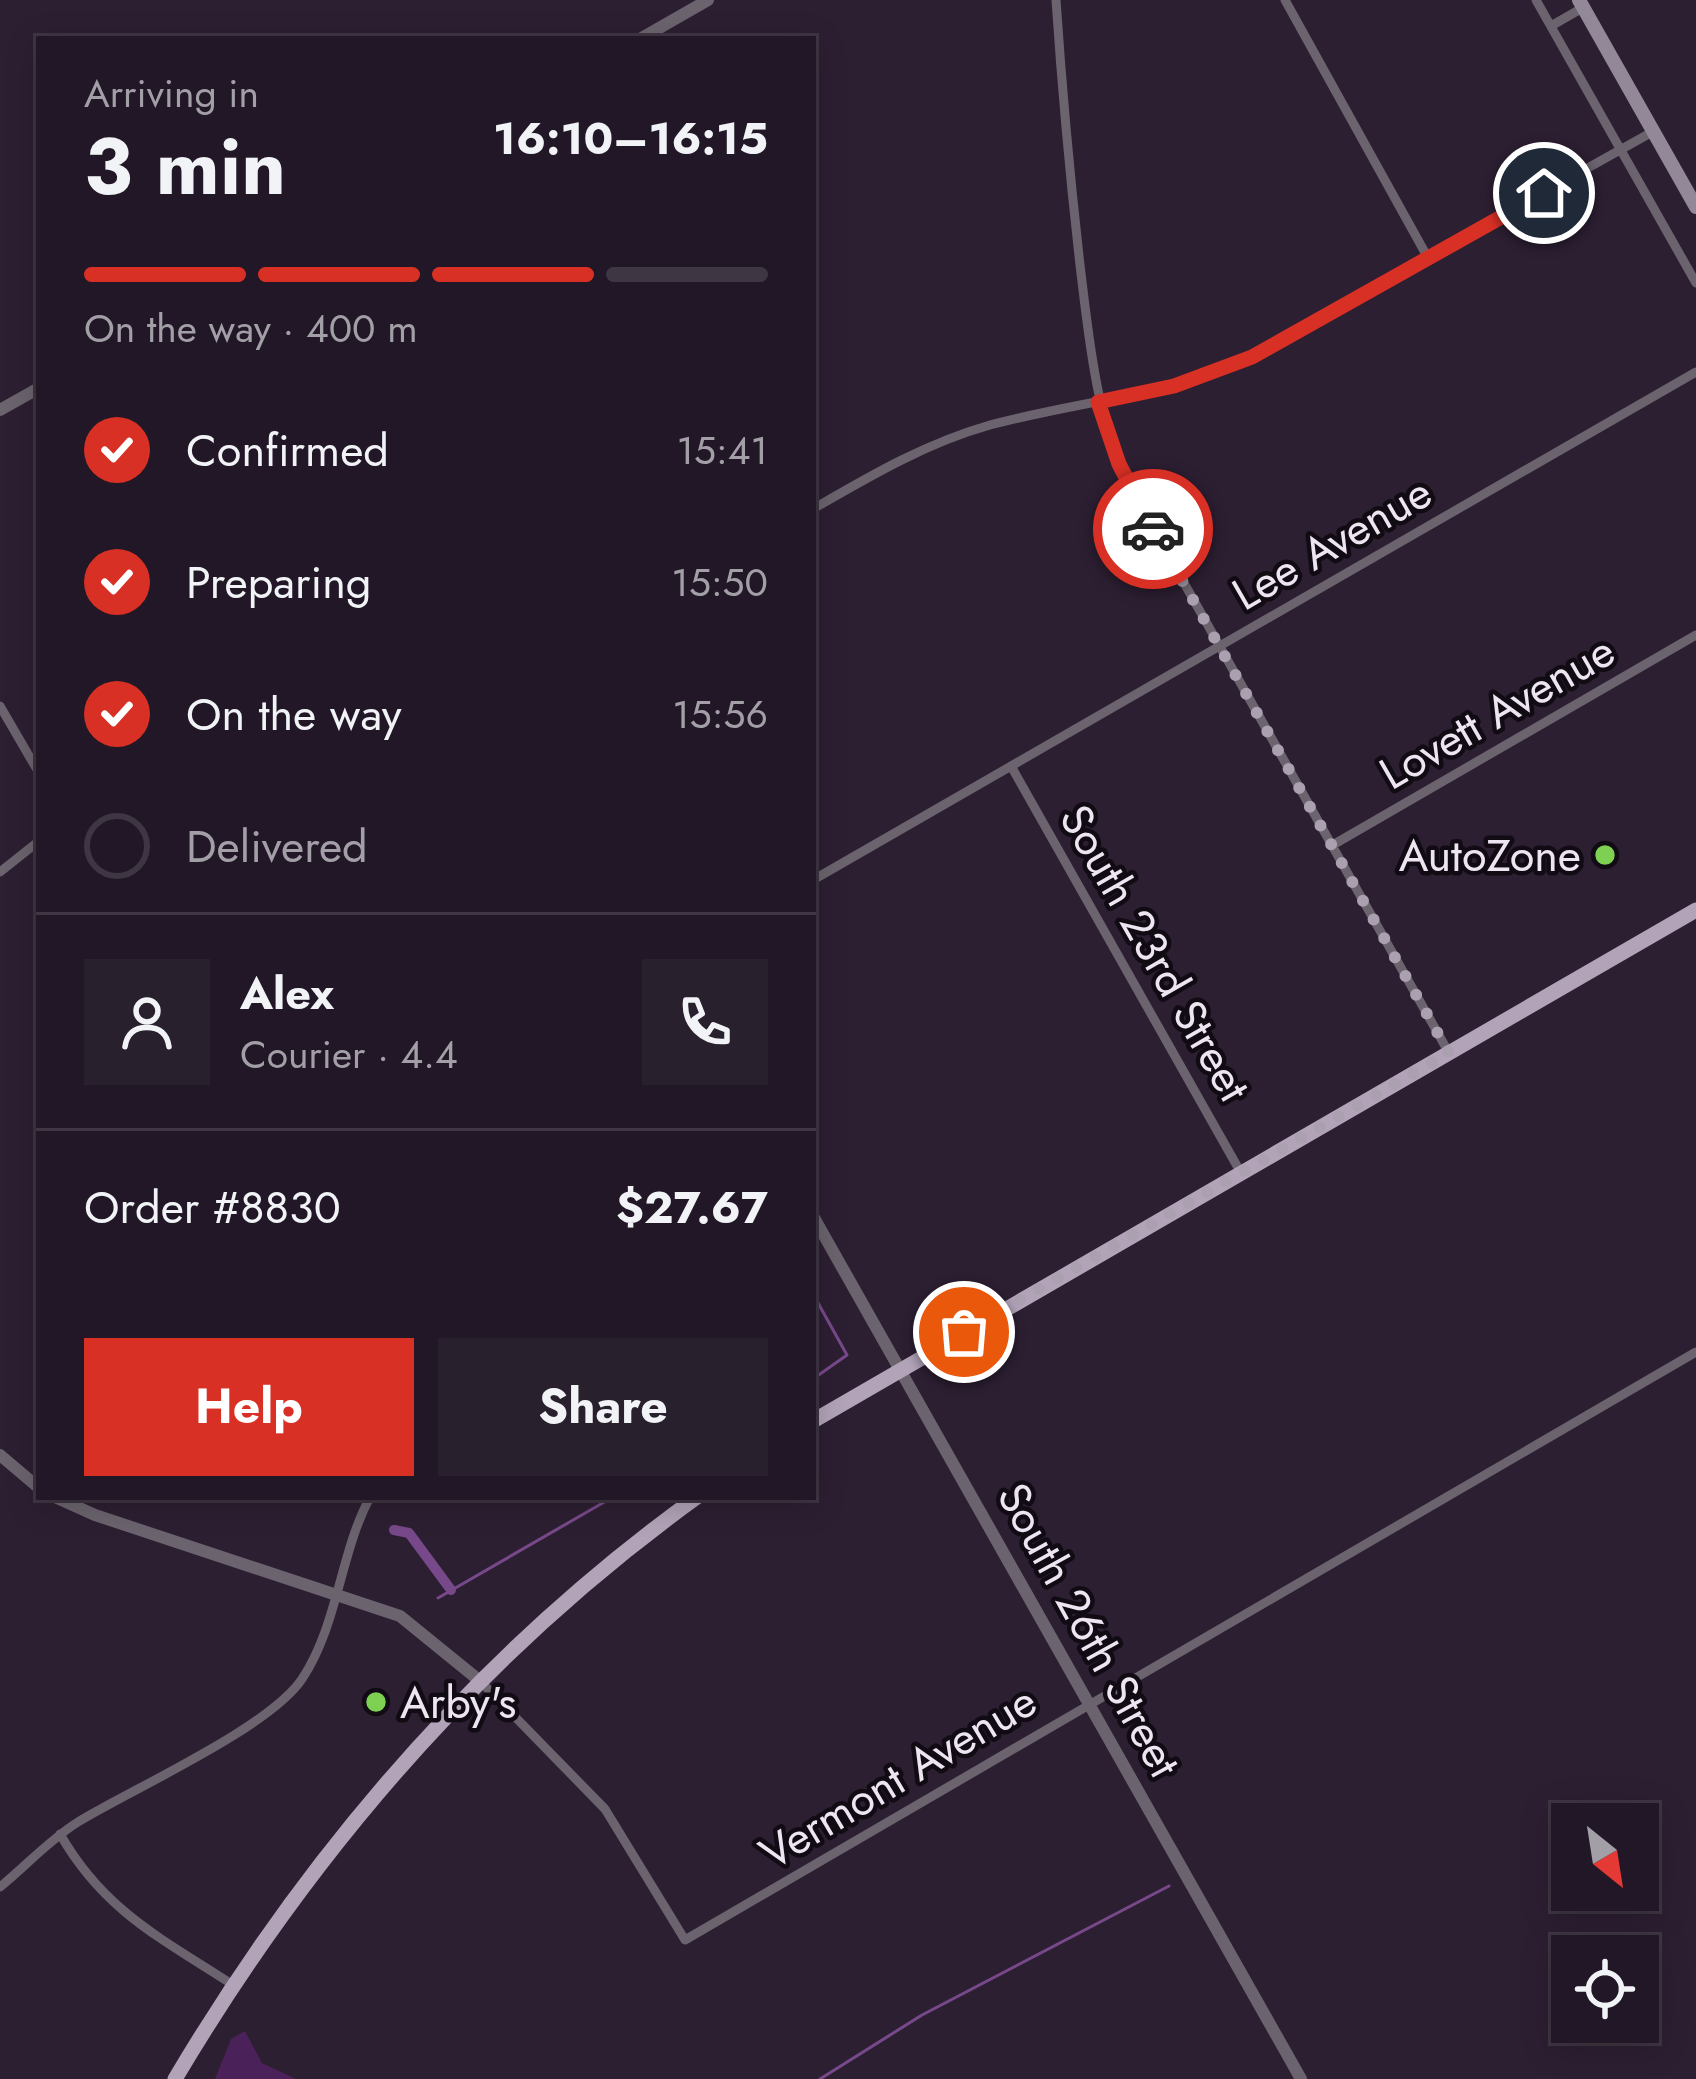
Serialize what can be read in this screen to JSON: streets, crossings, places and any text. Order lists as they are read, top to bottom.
{
  "streets": {
    "street": [
      "Lee Avenue",
      "Lovett Avenue",
      "South 23rd Street",
      "South 26th Street",
      "Vermont Avenue"
    ]
  },
  "crossings": [
    ["Lee Avenue", "South 23rd Street"],
    ["South 26th Street", "Vermont Avenue"]
  ],
  "places": ["AutoZone", "Arby's"],
  "north": "bottom right",
  "page": {
    "heading": ["3 min", "Arriving in", "16:10–16:15"],
    "panel": [
      "Alex",
      "Courier · 4.4",
      "Order #8830",
      "$27.67"
    ],
    "bar": "On the way · 400 m",
    "list": [
      ["Confirmed", "15:41"],
      ["Preparing", "15:50"],
      ["On the way", "15:56"],
      "Delivered"
    ],
    "buttons": ["Help", "Share"]
  }
}
